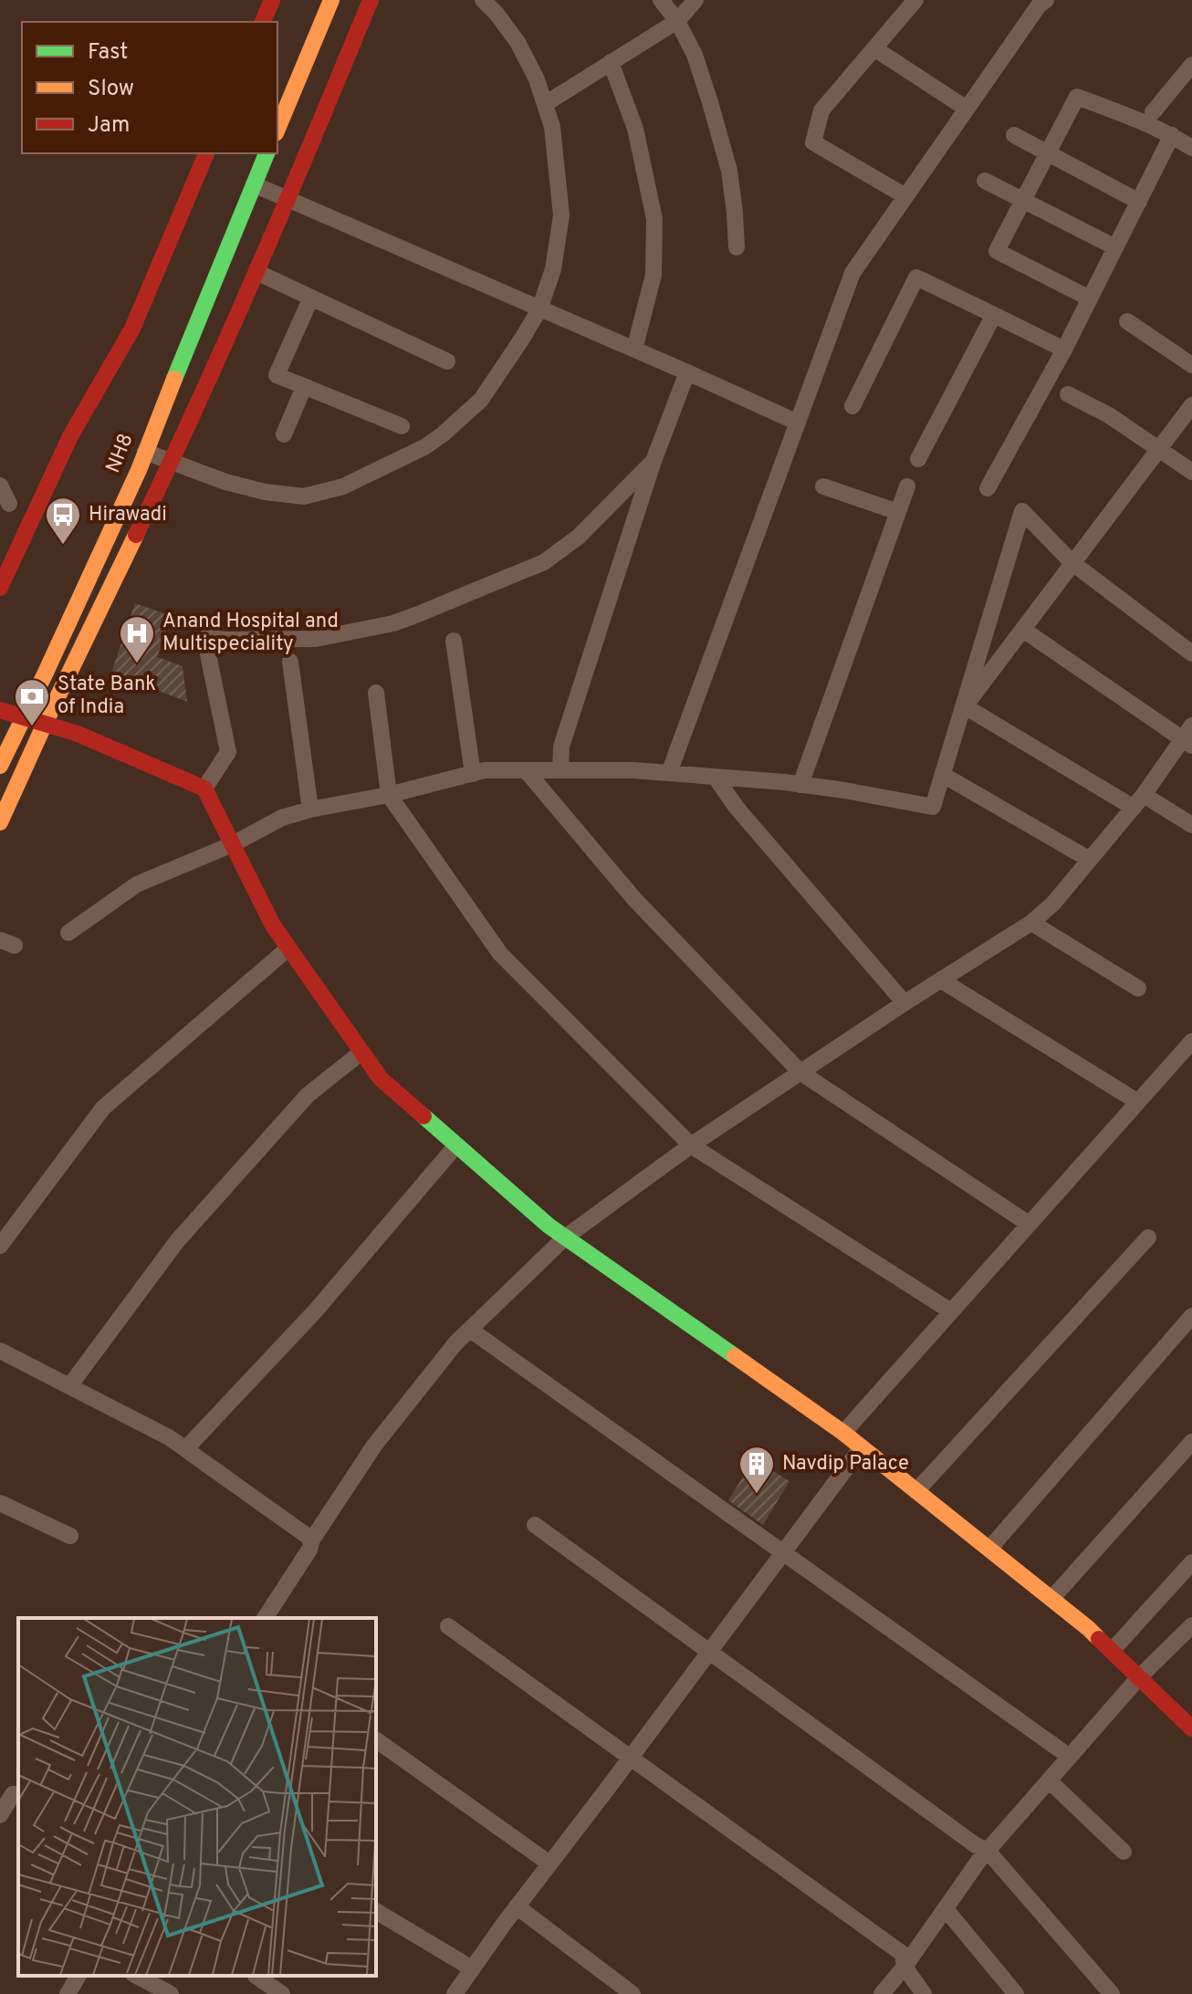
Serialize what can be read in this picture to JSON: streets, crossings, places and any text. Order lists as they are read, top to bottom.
{
  "streets": {
    "street": ["NH8"]
  },
  "places": {
    "bus stop": ["Hirawadi"],
    "hospital": ["Anand Hospital and Multispeciality"],
    "bank": ["State Bank of India"],
    "building": ["Navdip Palace"]
  },
  "legend": ["Fast", "Slow", "Jam"]
}
